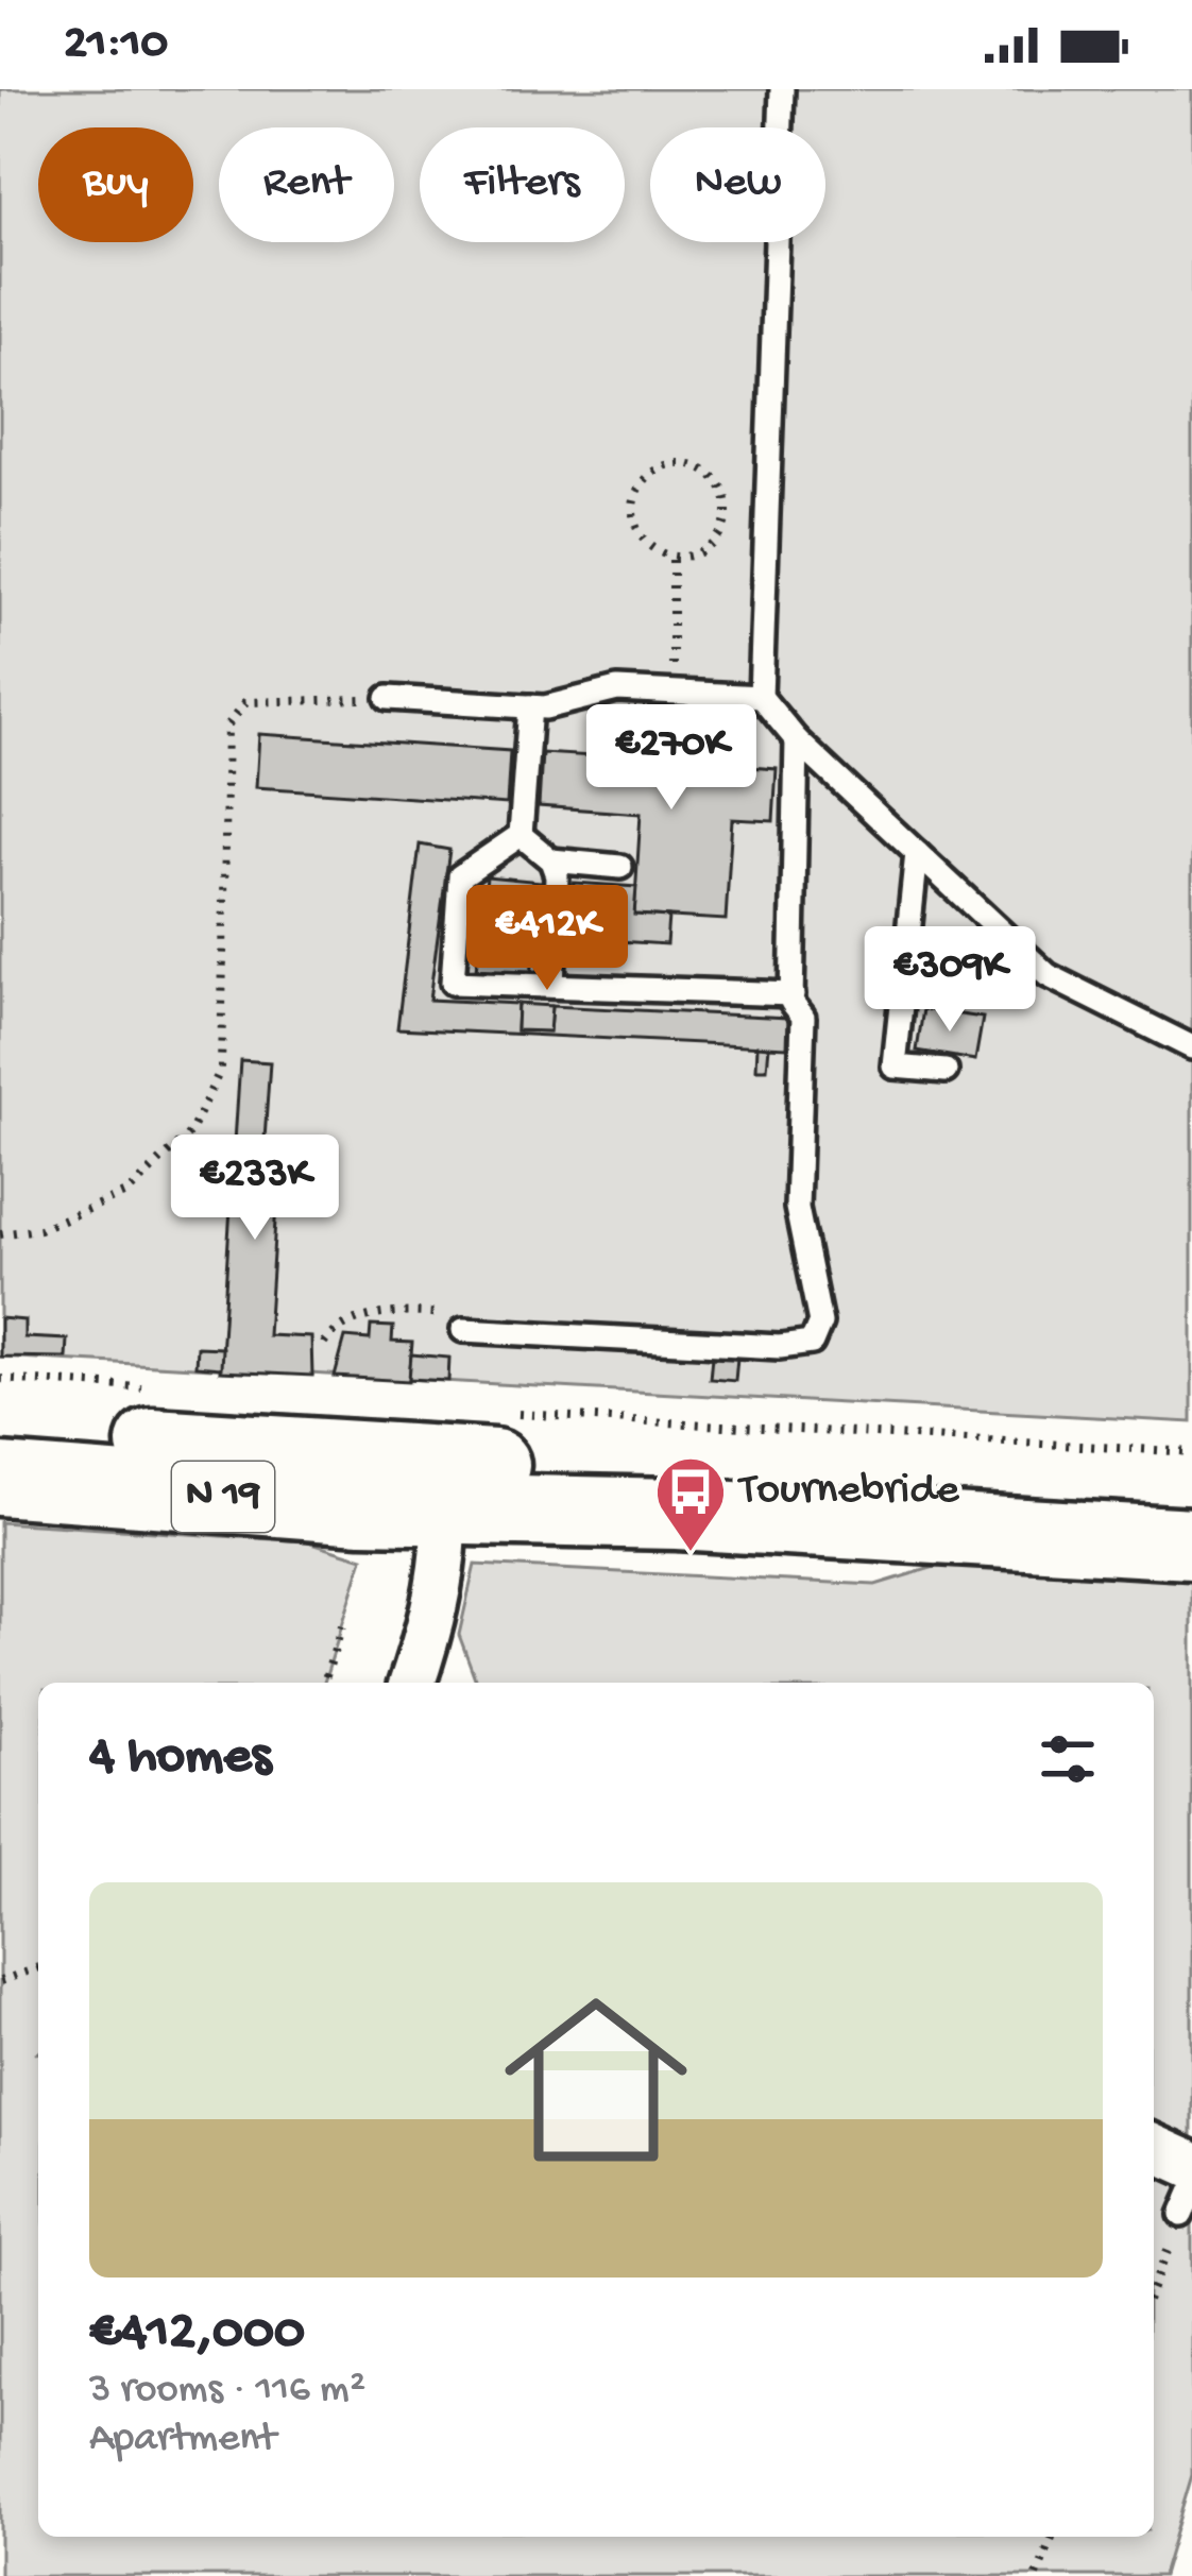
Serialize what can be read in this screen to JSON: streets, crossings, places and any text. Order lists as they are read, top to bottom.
{
  "streets": {
    "main road": ["N 19"]
  },
  "places": {
    "bus stop": ["Tournebride"]
  },
  "page": {
    "status": "21:10",
    "chip": [
      "Buy",
      "Rent",
      "Filters",
      "New"
    ],
    "price": [
      "€270K",
      "€412K",
      "€309K",
      "€233K"
    ],
    "heading": "4 homes",
    "list": [
      {
        "name": "€412,000",
        "note": "3 rooms · 116 m² · Apartment"
      }
    ]
  }
}
